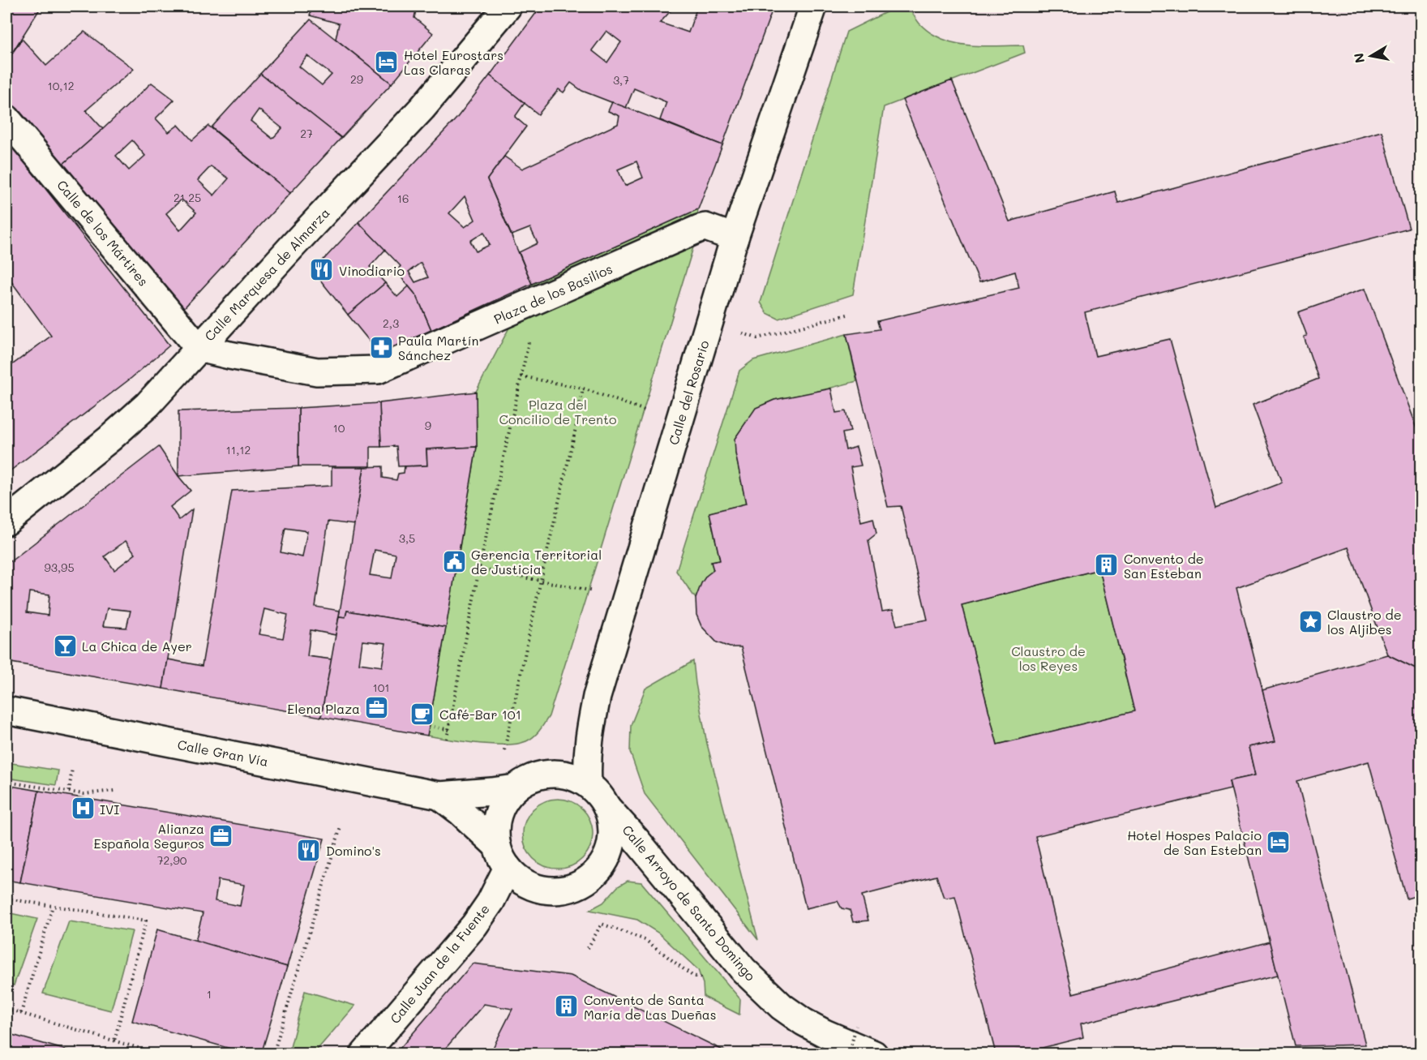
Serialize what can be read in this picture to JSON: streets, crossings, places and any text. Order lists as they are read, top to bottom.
{
  "streets": {
    "street": [
      "Calle de los Mártires",
      "Calle Marquesa de Almarza",
      "Plaza de los Basilios",
      "Calle del Rosario",
      "Calle Gran Vía",
      "Calle Arroyo de Santo Domingo",
      "Calle Juan de la Fuente"
    ]
  },
  "crossings": [
    ["Calle de los Mártires", "Calle Marquesa de Almarza"],
    ["Calle de los Mártires", "Plaza de los Basilios"],
    ["Calle Marquesa de Almarza", "Plaza de los Basilios"],
    ["Plaza de los Basilios", "Calle del Rosario"],
    ["Calle del Rosario", "Calle Gran Vía"],
    ["Calle del Rosario", "Calle Arroyo de Santo Domingo"],
    ["Calle del Rosario", "Calle Juan de la Fuente"],
    ["Calle Gran Vía", "Calle Arroyo de Santo Domingo"],
    ["Calle Gran Vía", "Calle Juan de la Fuente"],
    ["Calle Arroyo de Santo Domingo", "Calle Juan de la Fuente"]
  ],
  "parks": ["Plaza del Concilio de Trento", "Claustro de los Reyes"],
  "places": {
    "hotel": ["Hotel Eurostars Las Claras", "Hotel Hospes Palacio de San Esteban"],
    "restaurant": ["Vinodiario", "Domino's"],
    "pharmacy": ["Paula Martín Sánchez"],
    "public building": ["Gerencia Territorial de Justicia"],
    "building": ["Convento de San Esteban", "Convento de Santa María de Las Dueñas"],
    "place": ["Claustro de los Aljibes"],
    "bar": ["La Chica de Ayer"],
    "office": ["Elena Plaza", "Alianza Española Seguros"],
    "cafe": ["Café-Bar 101"],
    "hospital": ["IVI"]
  },
  "house_numbers": [
    "29",
    "3,7",
    "10,12",
    "27",
    "21,25",
    "16",
    "2,3",
    "9",
    "10",
    "11,12",
    "3,5",
    "93,95",
    "101",
    "72,90",
    "1"
  ],
  "north": "left"
}
